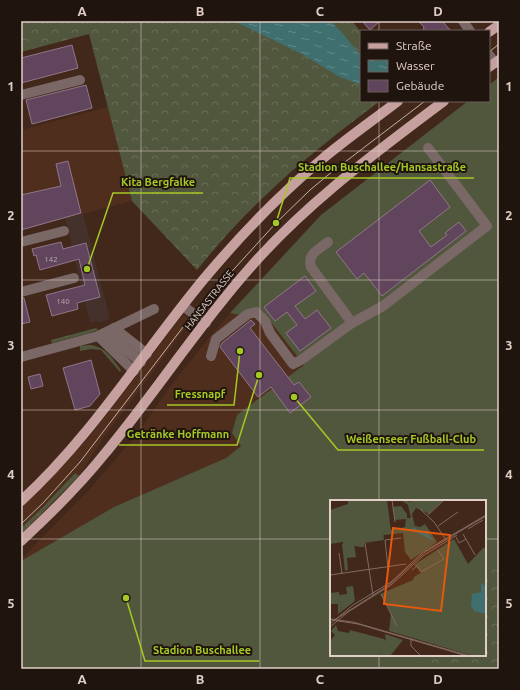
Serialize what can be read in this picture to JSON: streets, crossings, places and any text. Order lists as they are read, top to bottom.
{
  "streets": {
    "main road": ["HANSASTRASSE"]
  },
  "places": [
    "Stadion Buschallee/Hansastraße",
    "Kita Bergfalke",
    "Fressnapf",
    "Getränke Hoffmann",
    "Weißenseer Fußball-Club",
    "Stadion Buschallee"
  ],
  "house_numbers": ["142", "140"],
  "legend": ["Straße", "Wasser", "Gebäude"],
  "grid": {
    "columns": [
      "A",
      "B",
      "C",
      "D"
    ],
    "rows": [
      "1",
      "2",
      "3",
      "4",
      "5"
    ]
  }
}
